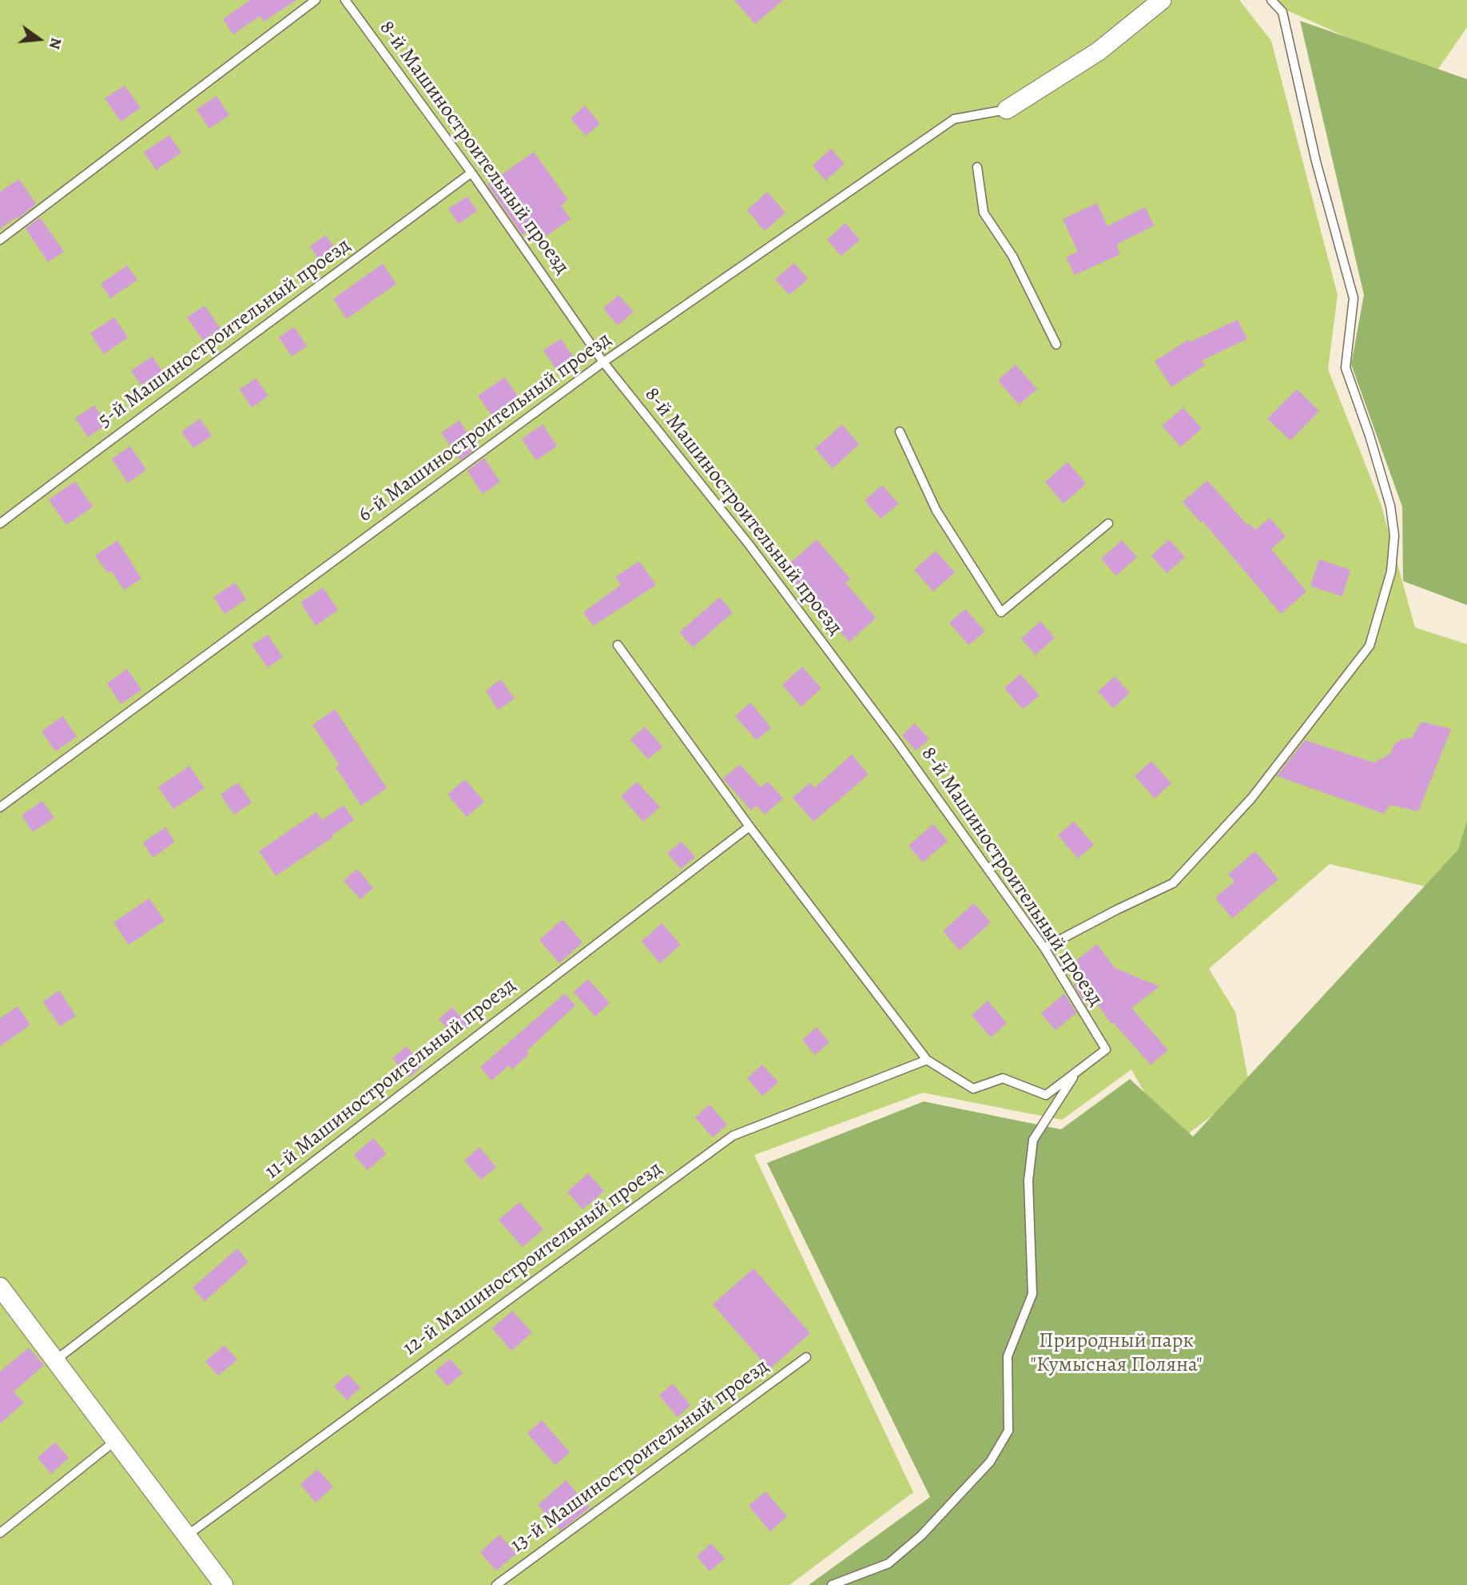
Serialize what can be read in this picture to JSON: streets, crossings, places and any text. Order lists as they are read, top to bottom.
{
  "streets": {
    "lane": [
      "8-й Машиностроительный проезд",
      "5-й Машиностроительный проезд",
      "6-й Машиностроительный проезд",
      "11-й Машиностроительный проезд",
      "12-й Машиностроительный проезд",
      "13-й Машиностроительный проезд"
    ]
  },
  "crossings": [
    ["8-й Машиностроительный проезд", "5-й Машиностроительный проезд"],
    ["8-й Машиностроительный проезд", "6-й Машиностроительный проезд"]
  ],
  "parks": ["Природный парк \"Кумысная Поляна\""],
  "north": "right"
}
